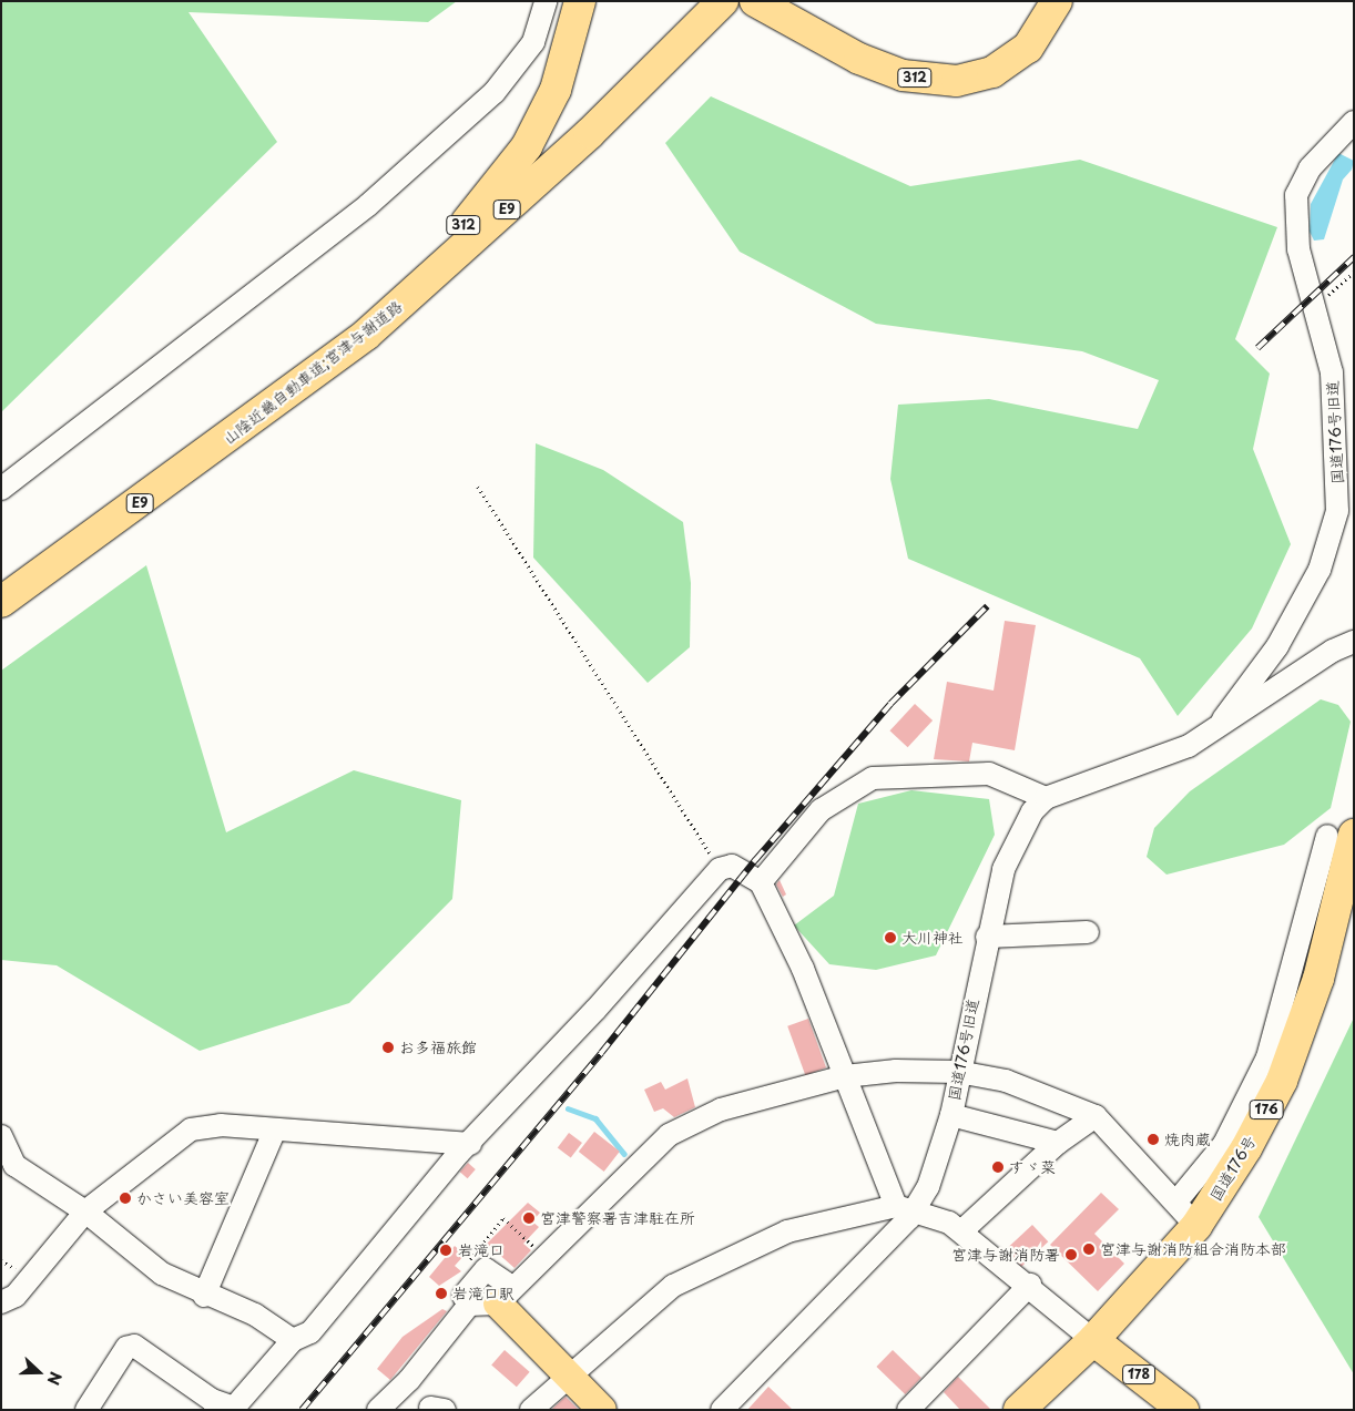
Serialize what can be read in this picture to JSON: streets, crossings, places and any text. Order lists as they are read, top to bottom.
{
  "streets": {
    "highway": [
      "312",
      "E9",
      "山陰近畿自動車道;宮津与謝道路",
      "176",
      "国道176号",
      "178"
    ],
    "street": ["国道176号旧道"]
  },
  "crossings": [
    ["312", "山陰近畿自動車道;宮津与謝道路"],
    ["国道176号", "178"]
  ],
  "places": [
    "大川神社",
    "お多福旅館",
    "焼肉蔵",
    "すゞ菜",
    "かさい美容室",
    "宮津警察署吉津駐在所",
    "宮津与謝消防組合消防本部",
    "岩滝口",
    "宮津与謝消防署",
    "岩滝口駅"
  ],
  "north": "right"
}
